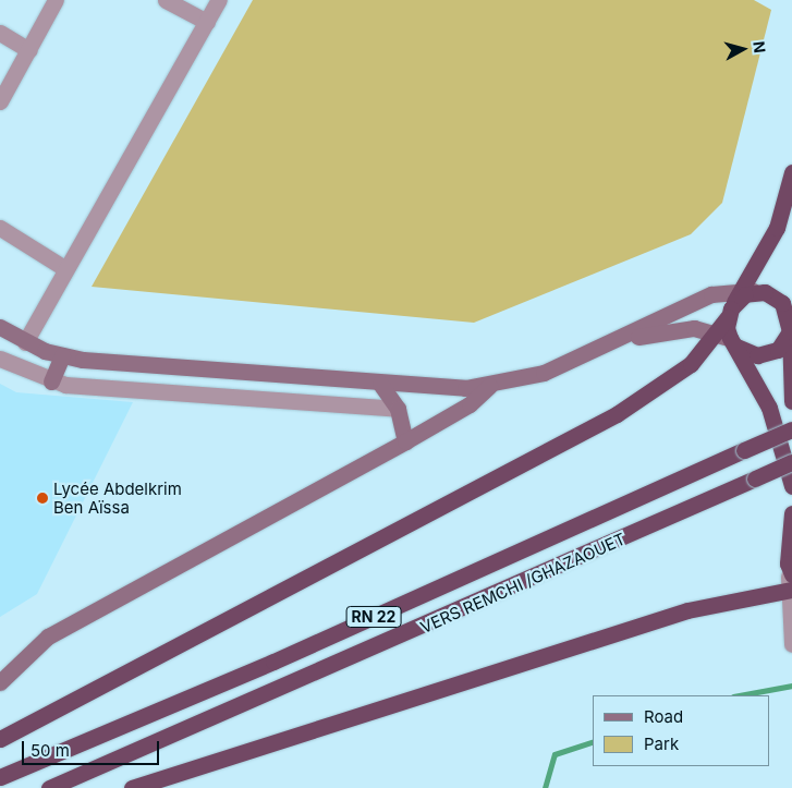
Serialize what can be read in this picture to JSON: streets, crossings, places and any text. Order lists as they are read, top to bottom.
{
  "streets": {
    "highway": ["VERS REMCHI /GHAZAOUET", "RN 22"]
  },
  "places": ["Lycée Abdelkrim Ben Aïssa"],
  "legend": ["Road", "Park"],
  "scale_bar": "50 m",
  "north": "right"
}
